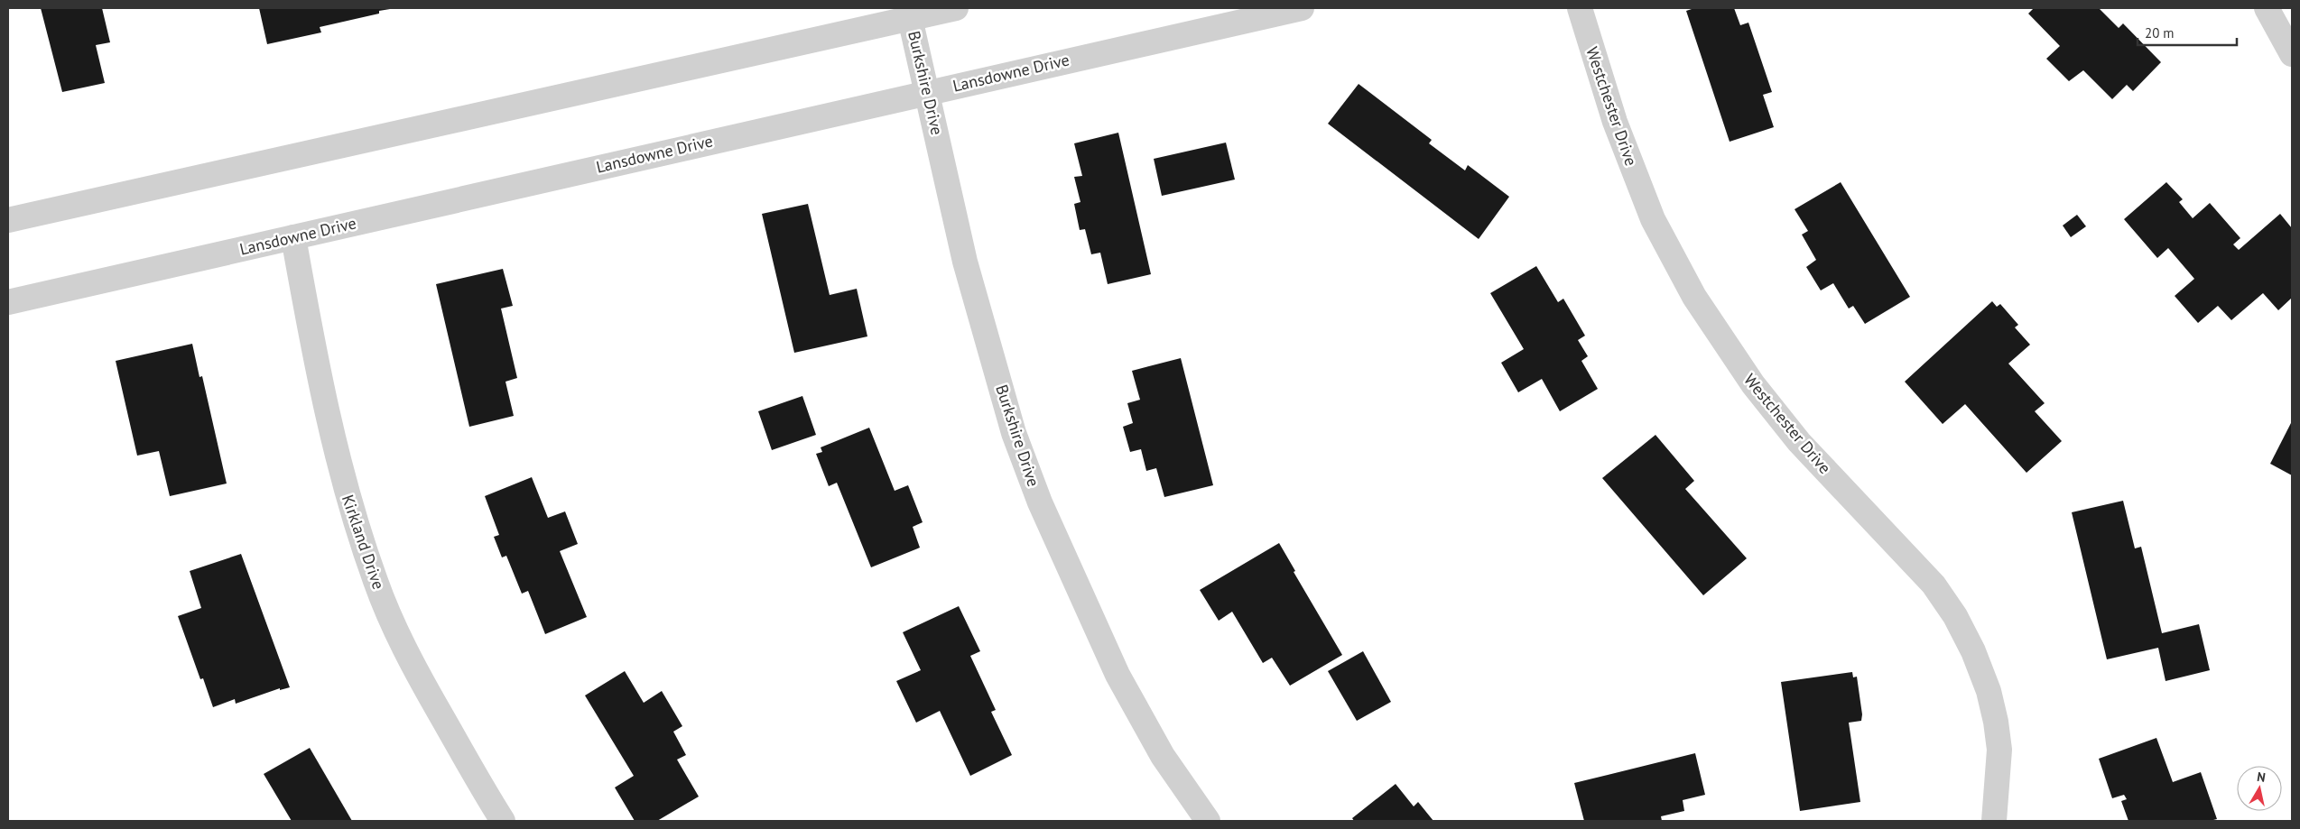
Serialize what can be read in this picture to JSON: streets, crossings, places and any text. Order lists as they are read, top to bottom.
{
  "streets": {
    "street": [
      "Lansdowne Drive",
      "Burkshire Drive",
      "Westchester Drive",
      "Kirkland Drive"
    ]
  },
  "crossings": [
    ["Lansdowne Drive", "Burkshire Drive"],
    ["Lansdowne Drive", "Kirkland Drive"]
  ],
  "scale_bar": "20 m",
  "north": "top"
}
